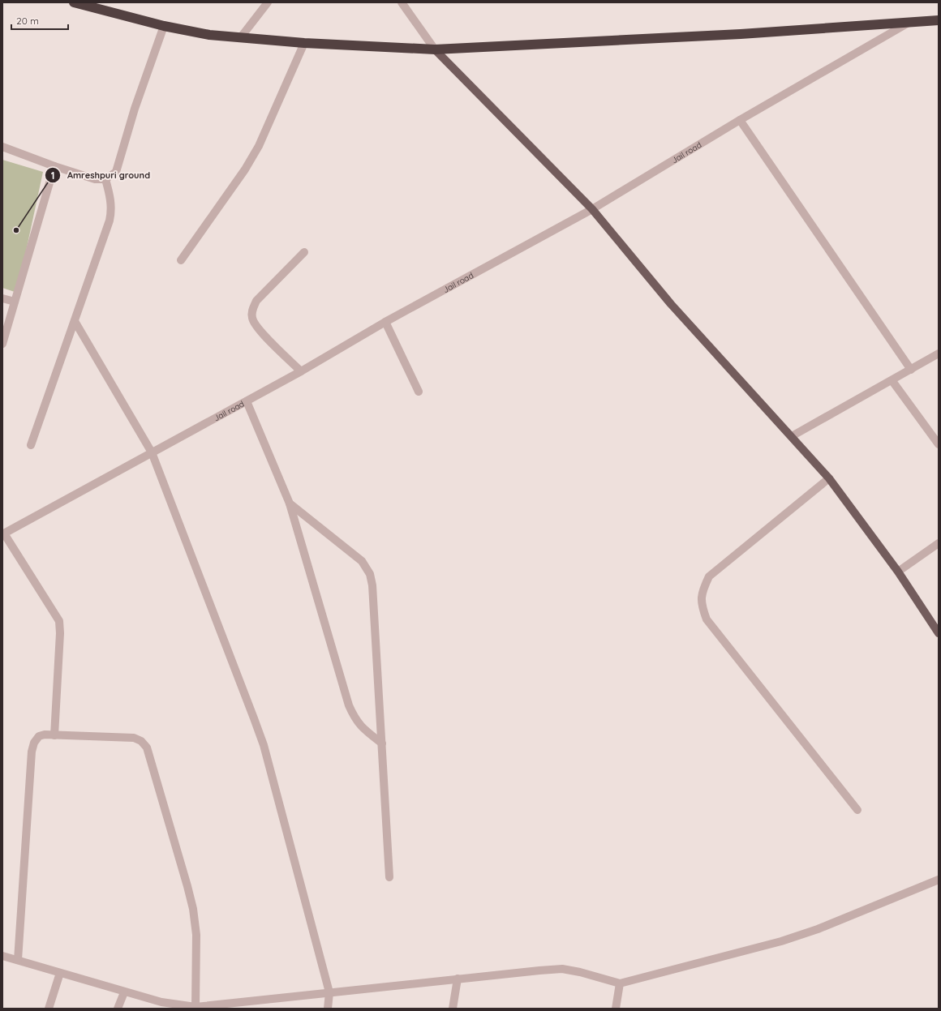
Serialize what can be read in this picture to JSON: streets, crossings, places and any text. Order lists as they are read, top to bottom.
{
  "streets": {
    "street": ["Jail road"]
  },
  "places": ["Amreshpuri ground"],
  "scale_bar": "20 m"
}
